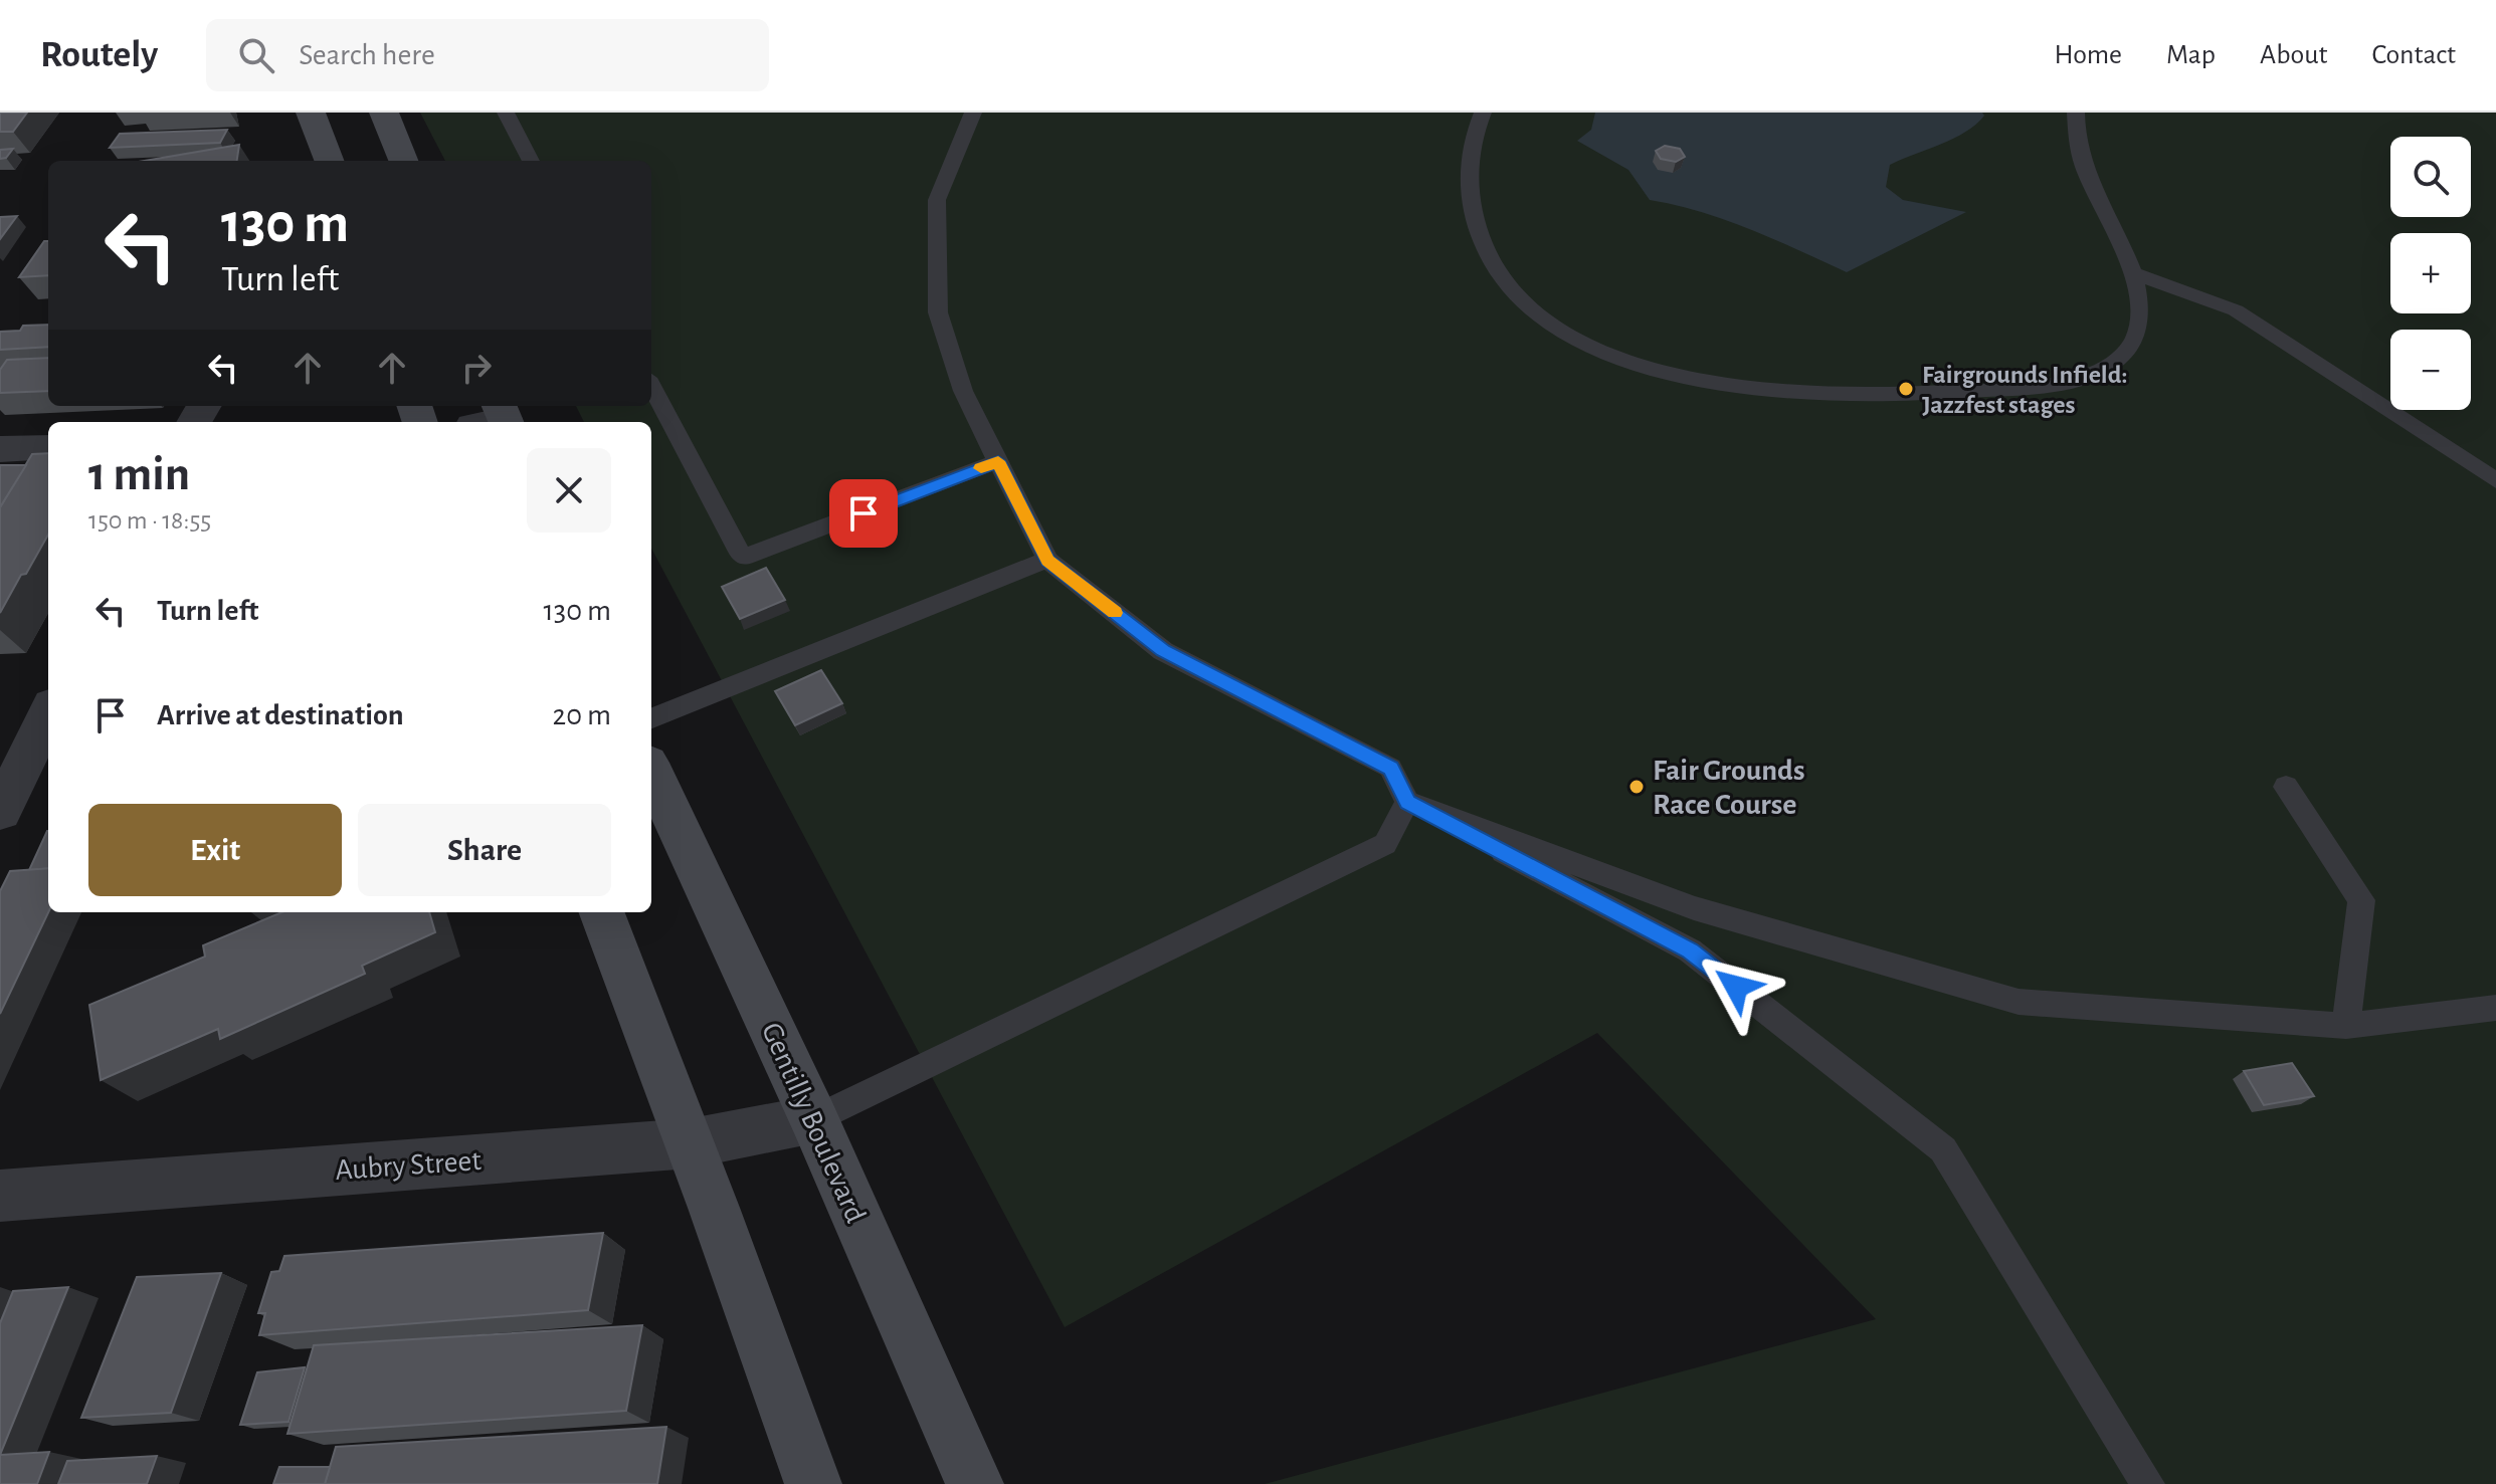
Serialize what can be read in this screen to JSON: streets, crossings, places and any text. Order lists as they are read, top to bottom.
{
  "streets": {
    "main road": ["Gentilly Boulevard"],
    "street": ["Aubry Street"]
  },
  "crossings": [
    ["Gentilly Boulevard", "Aubry Street"]
  ],
  "places": ["Fairgrounds Infield: Jazzfest stages", "Fair Grounds Race Course"],
  "page": {
    "header": "Routely",
    "search": "Search here",
    "nav": [
      "Home",
      "Map",
      "About",
      "Contact"
    ],
    "map_buttons": ["+", "−"],
    "turn": ["130 m", "Turn left"],
    "heading": ["1 min", "150 m · 18:55"],
    "list": [
      {
        "name": "Turn left",
        "value": "130 m"
      },
      {
        "name": "Arrive at destination",
        "value": "20 m"
      }
    ],
    "buttons": ["Exit", "Share"]
  }
}
